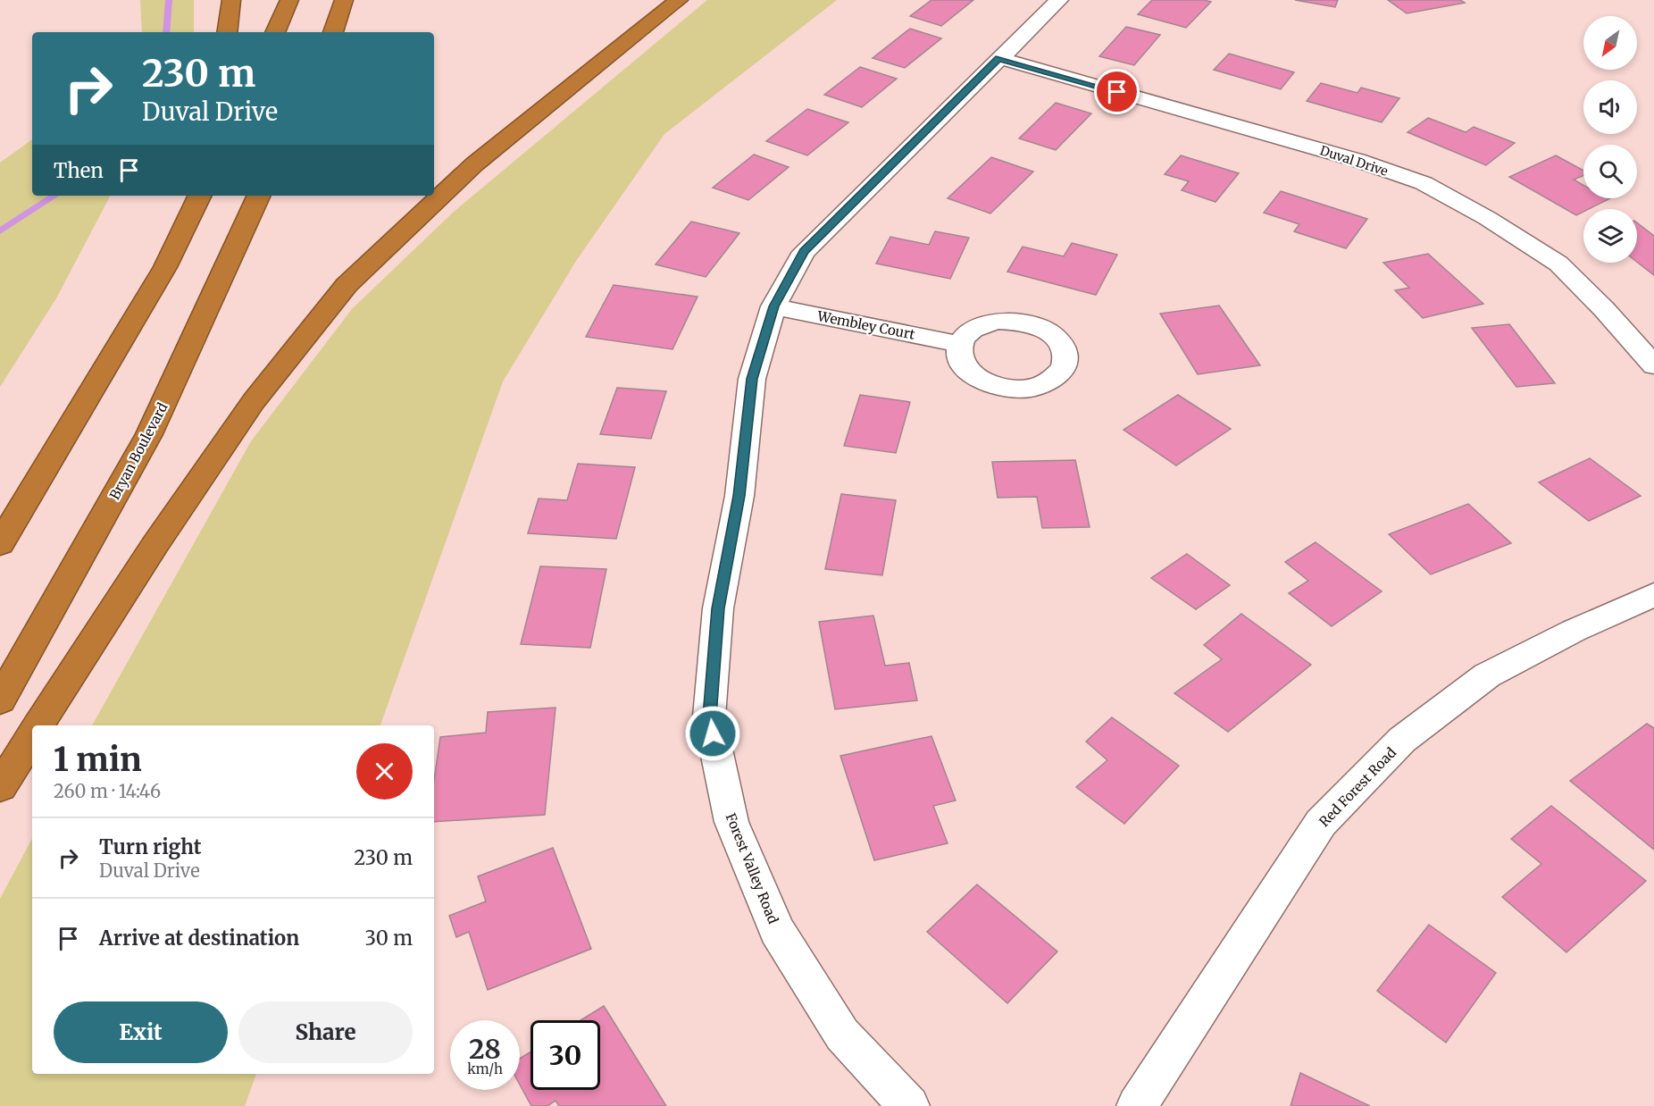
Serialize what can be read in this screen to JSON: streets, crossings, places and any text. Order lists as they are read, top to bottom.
{
  "streets": {
    "highway": ["Bryan Boulevard"],
    "street": [
      "Duval Drive",
      "Wembley Court",
      "Red Forest Road",
      "Forest Valley Road"
    ]
  },
  "crossings": [
    ["Duval Drive", "Forest Valley Road"],
    ["Wembley Court", "Forest Valley Road"]
  ],
  "north": "bottom left",
  "page": {
    "turn": ["230 m", "Duval Drive"],
    "then": "Then",
    "heading": ["1 min", "260 m · 14:46"],
    "list": [
      {
        "name": "Turn right",
        "note": "Duval Drive",
        "value": "230 m"
      },
      {
        "name": "Arrive at destination",
        "value": "30 m"
      }
    ],
    "buttons": ["Exit", "Share"],
    "speed": "28 km/h",
    "limit": "30"
  }
}
